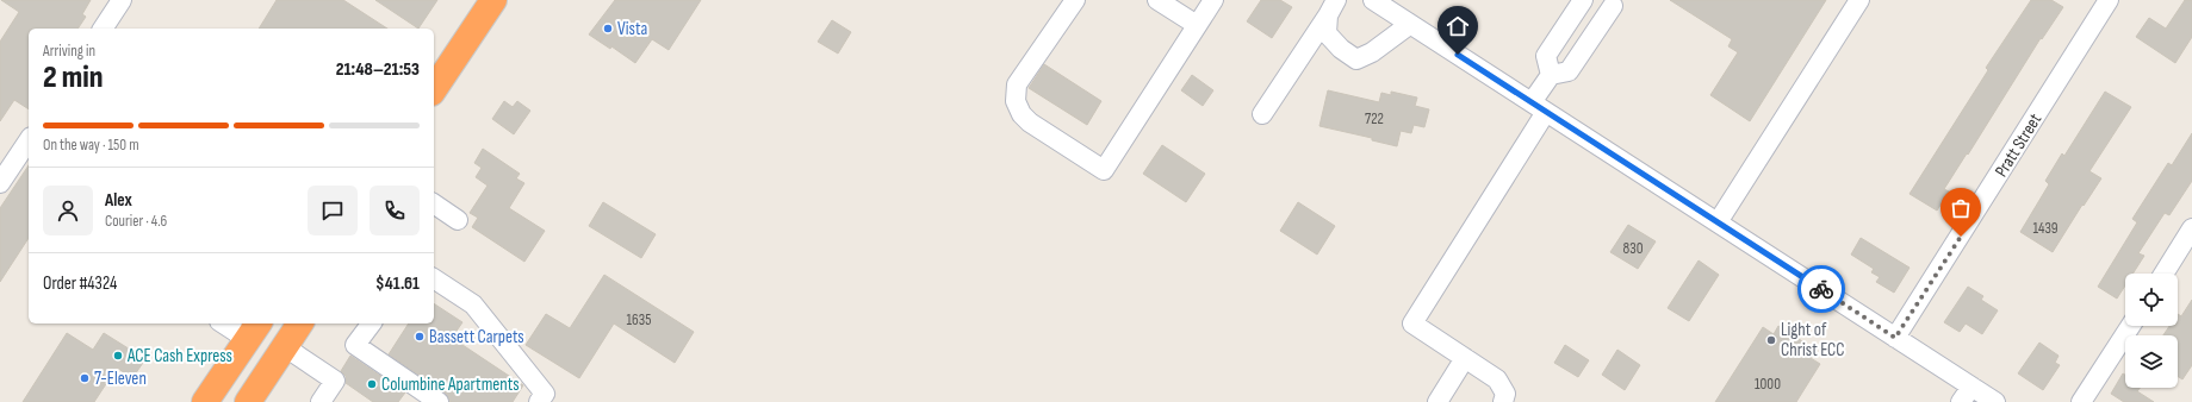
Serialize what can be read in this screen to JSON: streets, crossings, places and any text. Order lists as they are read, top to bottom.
{
  "streets": {
    "street": ["Pratt Street"]
  },
  "places": [
    "Vista",
    "Bassett Carpets",
    "Light of Christ ECC",
    "ACE Cash Express",
    "7-Eleven",
    "Columbine Apartments"
  ],
  "house_numbers": [
    "722",
    "1439",
    "830",
    "1635",
    "1000"
  ],
  "page": {
    "heading": ["2 min", "Arriving in", "21:48–21:53"],
    "panel": [
      "Alex",
      "Courier · 4.6",
      "Order #4324",
      "$41.61"
    ],
    "bar": "On the way · 150 m"
  }
}
